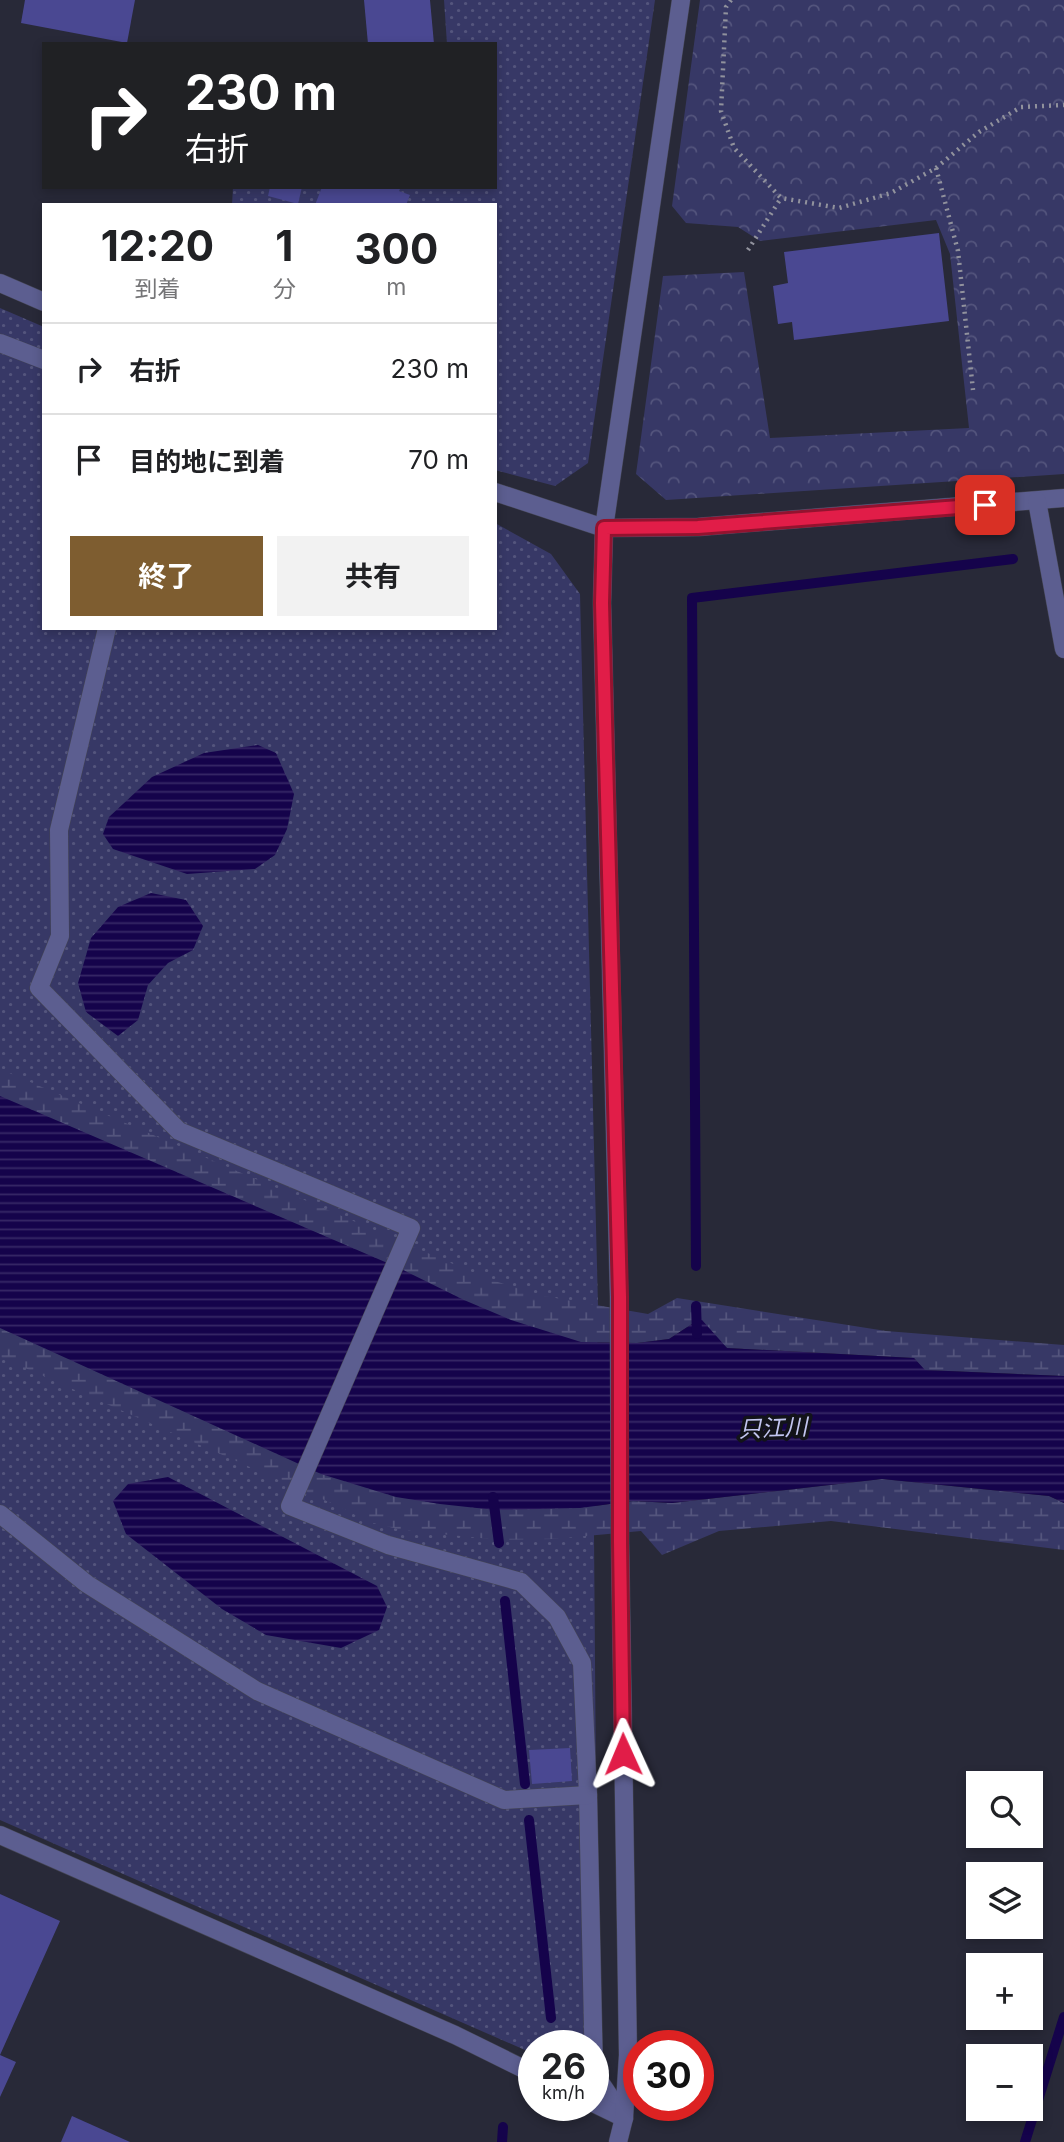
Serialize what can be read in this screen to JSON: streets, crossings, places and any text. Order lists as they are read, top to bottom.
{
  "water": ["只江川"],
  "page": {
    "turn": ["230 m", "右折"],
    "eta": [
      "12:20",
      "到着",
      "1",
      "分",
      "300",
      "m"
    ],
    "list": [
      {
        "name": "右折",
        "value": "230 m"
      },
      {
        "name": "目的地に到着",
        "value": "70 m"
      }
    ],
    "buttons": ["終了", "共有"],
    "map_buttons": ["+", "−"],
    "speed": "26 km/h",
    "limit": "30"
  }
}
